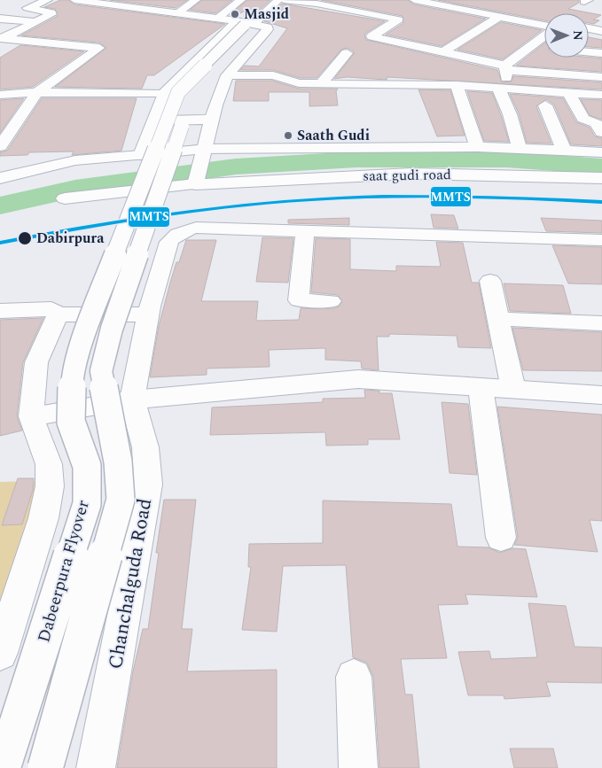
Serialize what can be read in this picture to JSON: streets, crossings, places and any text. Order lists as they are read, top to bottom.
{
  "streets": {
    "street": ["saat gudi road", "Dabeerpura Flyover", "Chanchalguda Road"]
  },
  "places": ["Masjid", "Saath Gudi", "Dabirpura"],
  "lines": ["transit line MMTS"],
  "north": "right"
}
